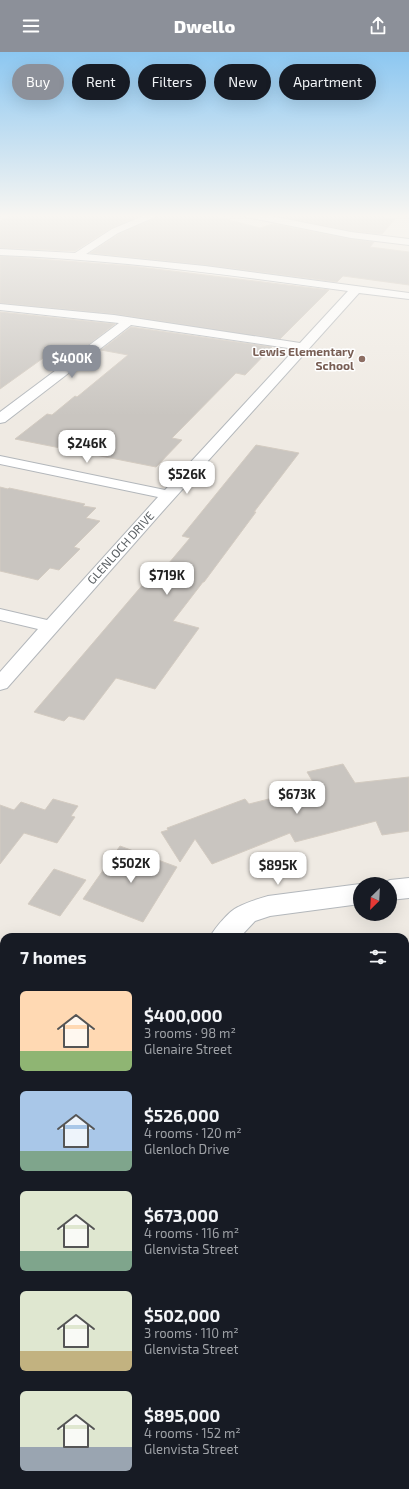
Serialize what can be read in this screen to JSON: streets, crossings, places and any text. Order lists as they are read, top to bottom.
{
  "streets": {
    "street": ["GLENLOCH DRIVE"]
  },
  "places": ["Lewis Elementary School"],
  "north": "bottom left",
  "page": {
    "header": "Dwello",
    "chip": [
      "Buy",
      "Rent",
      "Filters",
      "New",
      "Apartment"
    ],
    "price": [
      "$400K",
      "$246K",
      "$526K",
      "$719K",
      "$673K",
      "$502K",
      "$895K"
    ],
    "heading": "7 homes",
    "list": [
      {
        "name": "$400,000",
        "note": "3 rooms · 98 m² · Glenaire Street"
      },
      {
        "name": "$526,000",
        "note": "4 rooms · 120 m² · Glenloch Drive"
      },
      {
        "name": "$673,000",
        "note": "4 rooms · 116 m² · Glenvista Street"
      },
      {
        "name": "$502,000",
        "note": "3 rooms · 110 m² · Glenvista Street"
      },
      {
        "name": "$895,000",
        "note": "4 rooms · 152 m² · Glenvista Street"
      }
    ]
  }
}
